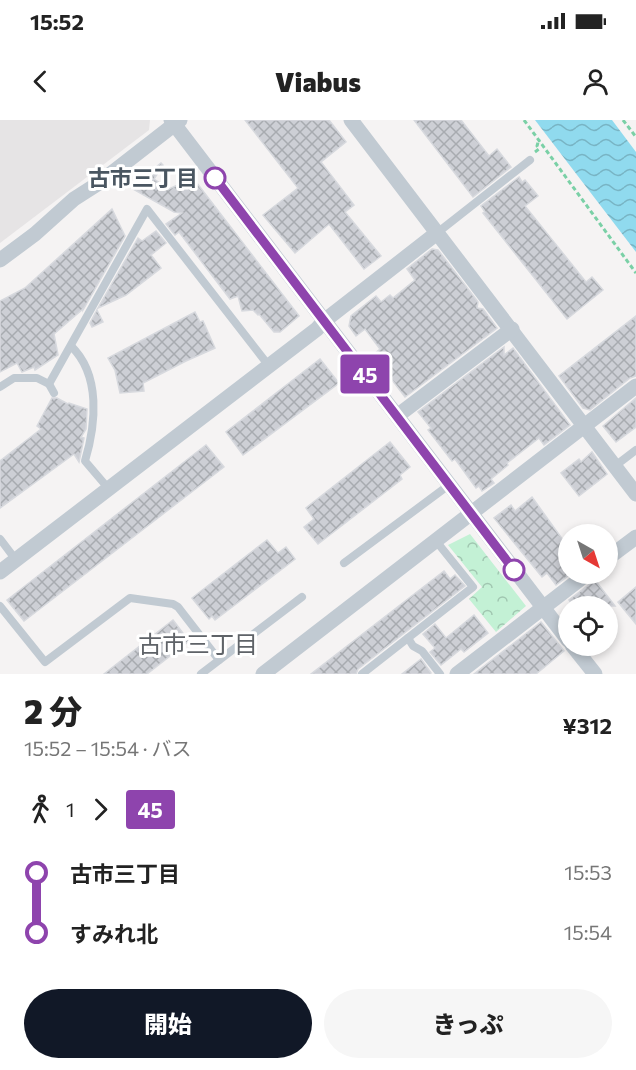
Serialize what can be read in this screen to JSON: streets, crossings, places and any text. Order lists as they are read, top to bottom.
{
  "districts": ["古市三丁目"],
  "places": ["古市三丁目"],
  "lines": ["bus line 45"],
  "north": "bottom right",
  "page": {
    "status": "15:52",
    "header": "Viabus",
    "on_map": "45",
    "heading": ["2 分", "15:52 – 15:54 · バス", "¥312"],
    "legs": ["1", "45"],
    "list": [
      {
        "name": "古市三丁目",
        "value": "15:53"
      },
      {
        "name": "すみれ北",
        "value": "15:54"
      }
    ],
    "buttons": ["開始", "きっぷ"]
  }
}
